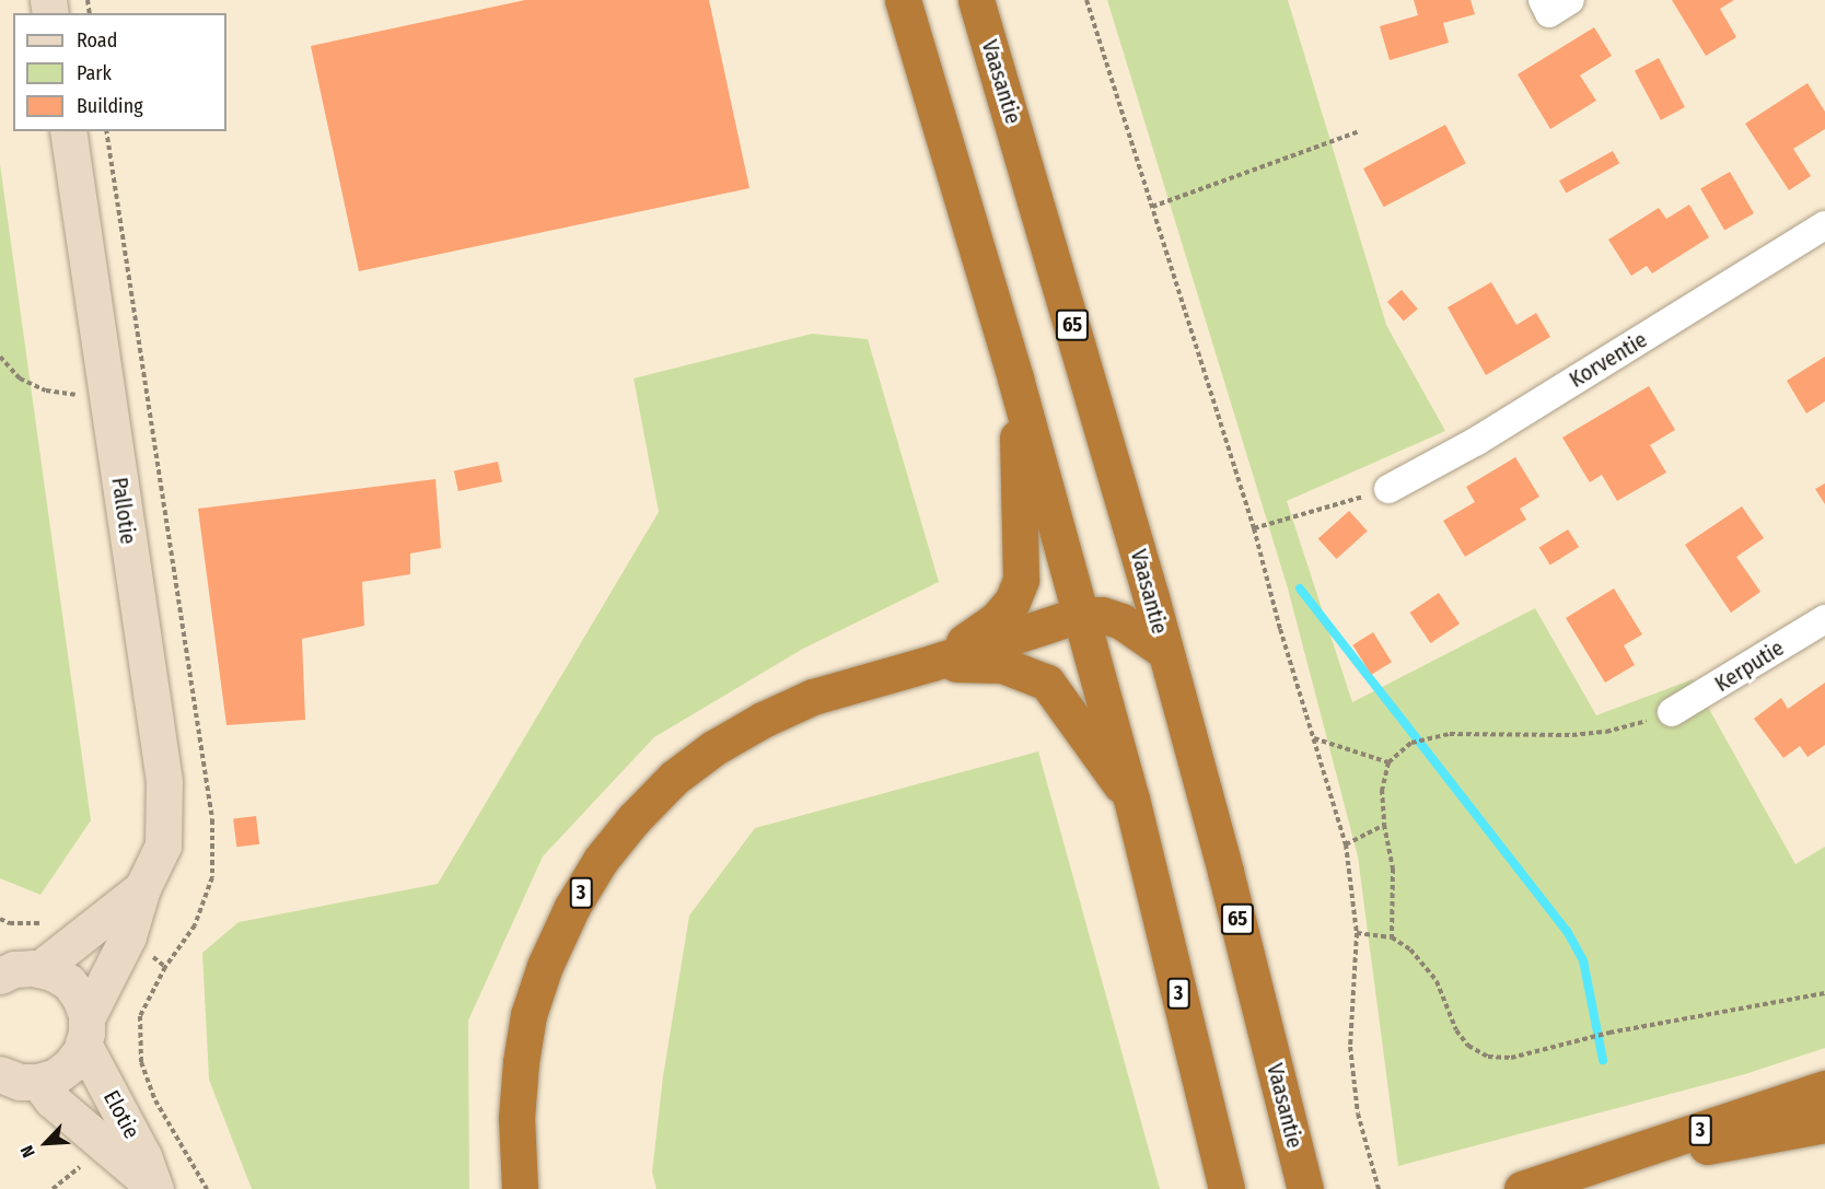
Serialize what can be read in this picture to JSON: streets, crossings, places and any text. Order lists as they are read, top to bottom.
{
  "streets": {
    "highway": ["Vaasantie", "65", "3"],
    "street": [
      "Korventie",
      "Pallotie",
      "Kerputie",
      "Elotie"
    ]
  },
  "crossings": [
    ["Pallotie", "Elotie"]
  ],
  "legend": ["Road", "Park", "Building"],
  "north": "bottom left"
}
